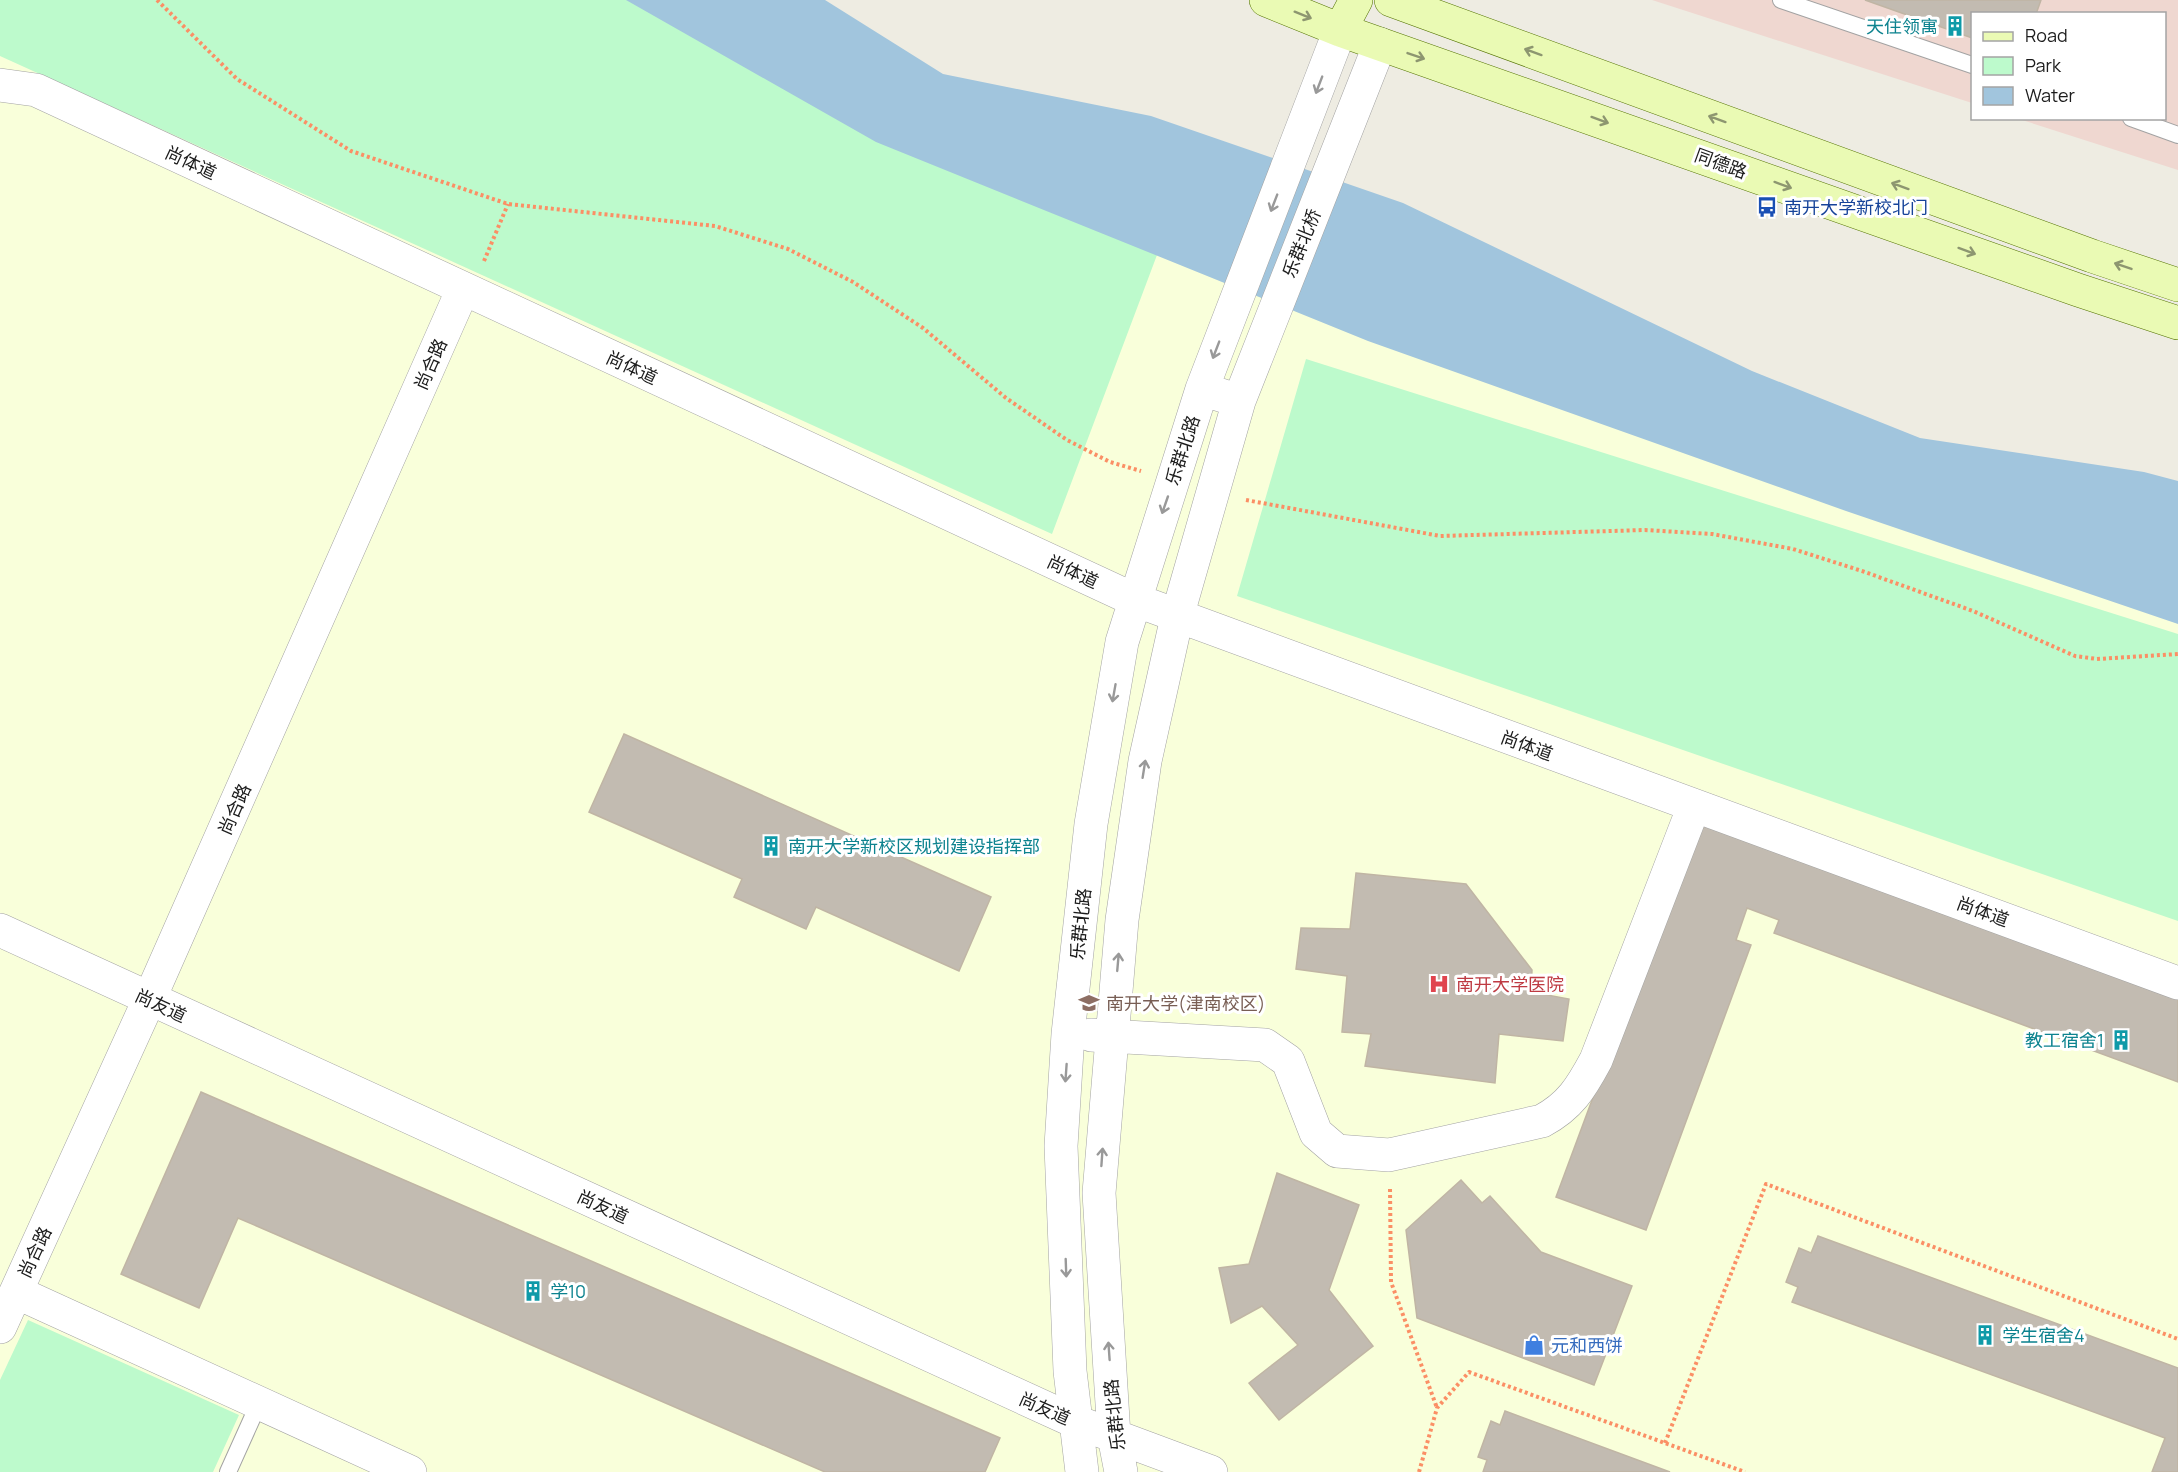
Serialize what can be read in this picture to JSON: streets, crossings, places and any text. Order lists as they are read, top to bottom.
{
  "streets": {
    "main road": ["同德路"],
    "street": [
      "尚体道",
      "乐群北桥",
      "尚合路",
      "乐群北路",
      "尚友道"
    ]
  },
  "crossings": [
    ["尚体道", "尚合路"],
    ["尚体道", "乐群北路"],
    ["同德路", "乐群北桥"],
    ["同德路", "乐群北路"],
    ["乐群北桥", "乐群北路"],
    ["尚合路", "尚友道"],
    ["乐群北路", "尚友道"]
  ],
  "places": {
    "building": [
      "天住领寓",
      "南开大学新校区规划建设指挥部",
      "教工宿舍1",
      "学10",
      "学生宿舍4"
    ],
    "bus stop": ["南开大学新校北门"],
    "hospital": ["南开大学医院"],
    "school or university": ["南开大学(津南校区)"],
    "shop": ["元和西饼"]
  },
  "legend": ["Road", "Park", "Water"]
}
